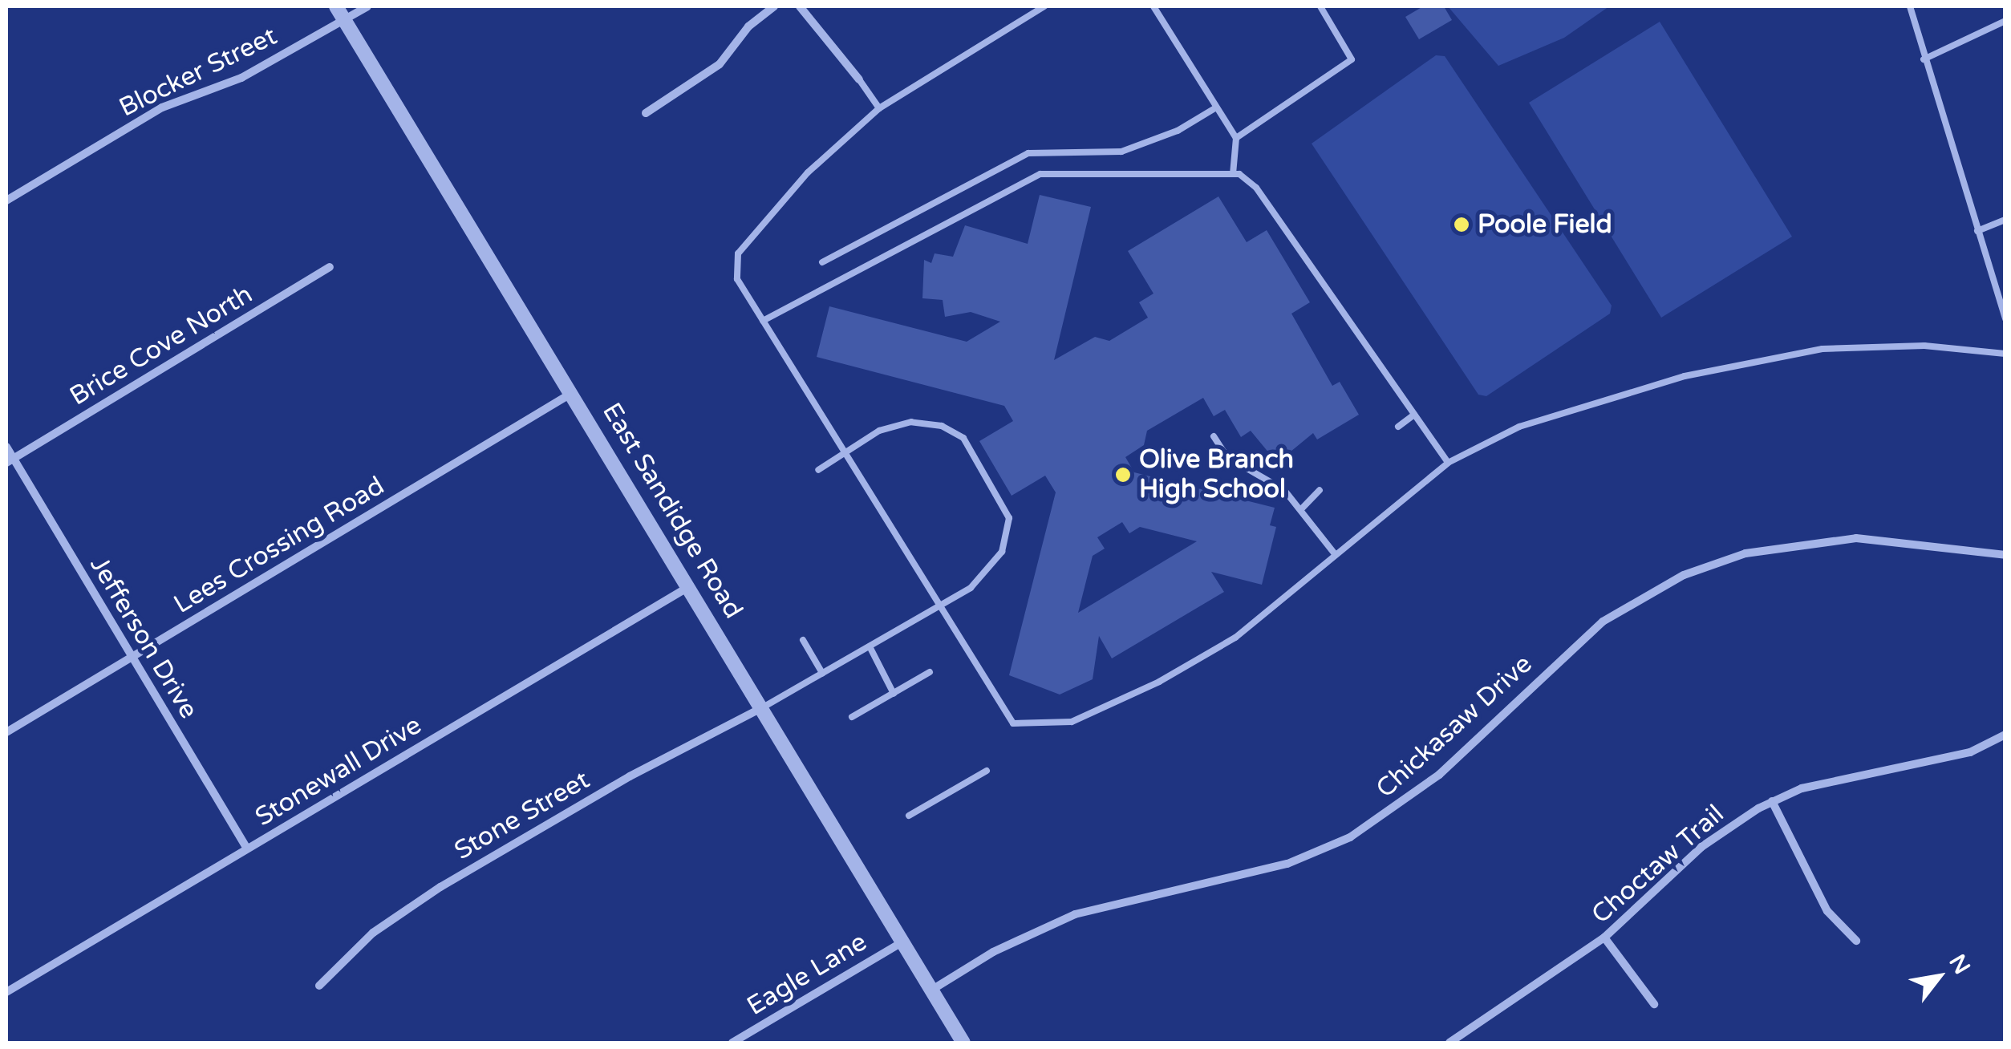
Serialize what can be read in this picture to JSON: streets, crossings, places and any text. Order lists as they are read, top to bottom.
{
  "streets": {
    "street": [
      "Blocker Street",
      "Brice Cove North",
      "East Sandidge Road",
      "Lees Crossing Road",
      "Jefferson Drive",
      "Chickasaw Drive",
      "Stonewall Drive",
      "Stone Street",
      "Choctaw Trail",
      "Eagle Lane"
    ]
  },
  "crossings": [
    ["Blocker Street", "East Sandidge Road"],
    ["Brice Cove North", "Jefferson Drive"],
    ["East Sandidge Road", "Lees Crossing Road"],
    ["East Sandidge Road", "Chickasaw Drive"],
    ["East Sandidge Road", "Stonewall Drive"],
    ["East Sandidge Road", "Stone Street"],
    ["East Sandidge Road", "Eagle Lane"],
    ["Lees Crossing Road", "Jefferson Drive"],
    ["Jefferson Drive", "Stonewall Drive"]
  ],
  "places": ["Poole Field", "Olive Branch High School"],
  "north": "top right"
}
